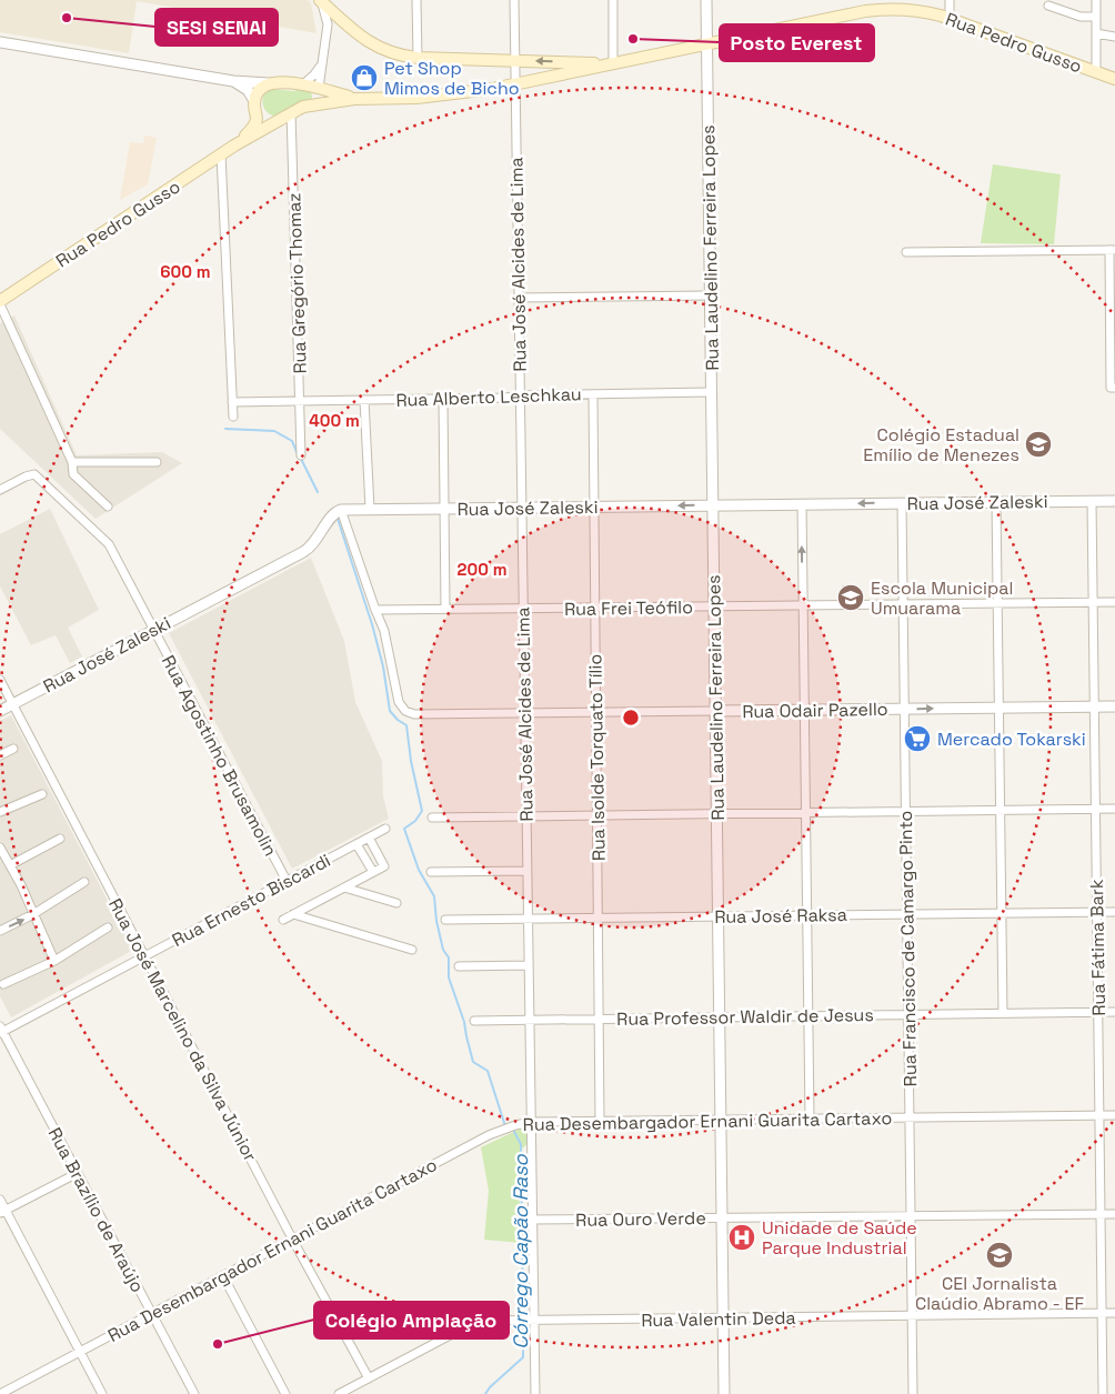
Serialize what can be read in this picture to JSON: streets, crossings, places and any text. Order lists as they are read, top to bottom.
{
  "streets": {
    "main road": ["Rua Pedro Gusso"],
    "street": [
      "Rua Laudelino Ferreira Lopes",
      "Rua José Alcides de Lima",
      "Rua Gregório Thomaz",
      "Rua Alberto Leschkau",
      "Rua José Zaleski",
      "Rua Frei Teófilo",
      "Rua Odair Pazello",
      "Rua Agostinho Brusamolin",
      "Rua Isolde Torquato Tílio",
      "Rua Ernesto Biscardi",
      "Rua José Raksa",
      "Rua Fátima Bark",
      "Rua Francisco de Camargo Pinto",
      "Rua Professor Waldir de Jesus",
      "Rua José Marcelino da Silva Júnior",
      "Rua Desembargador Ernani Guarita Cartaxo",
      "Rua Brazílio de Araújo",
      "Rua Ouro Verde",
      "Rua Valentin Deda"
    ]
  },
  "crossings": [
    ["Rua Pedro Gusso", "Rua Laudelino Ferreira Lopes"],
    ["Rua Pedro Gusso", "Rua José Alcides de Lima"],
    ["Rua Pedro Gusso", "Rua Gregório Thomaz"],
    ["Rua Laudelino Ferreira Lopes", "Rua Alberto Leschkau"],
    ["Rua Laudelino Ferreira Lopes", "Rua José Zaleski"],
    ["Rua Laudelino Ferreira Lopes", "Rua Frei Teófilo"],
    ["Rua Laudelino Ferreira Lopes", "Rua Odair Pazello"],
    ["Rua Laudelino Ferreira Lopes", "Rua José Raksa"],
    ["Rua Laudelino Ferreira Lopes", "Rua Professor Waldir de Jesus"],
    ["Rua Laudelino Ferreira Lopes", "Rua Desembargador Ernani Guarita Cartaxo"],
    ["Rua Laudelino Ferreira Lopes", "Rua Ouro Verde"],
    ["Rua Laudelino Ferreira Lopes", "Rua Valentin Deda"],
    ["Rua José Alcides de Lima", "Rua Alberto Leschkau"],
    ["Rua José Alcides de Lima", "Rua José Zaleski"],
    ["Rua José Alcides de Lima", "Rua Frei Teófilo"],
    ["Rua José Alcides de Lima", "Rua Odair Pazello"],
    ["Rua José Alcides de Lima", "Rua José Raksa"],
    ["Rua José Alcides de Lima", "Rua Professor Waldir de Jesus"],
    ["Rua José Alcides de Lima", "Rua Desembargador Ernani Guarita Cartaxo"],
    ["Rua José Alcides de Lima", "Rua Ouro Verde"],
    ["Rua José Alcides de Lima", "Rua Valentin Deda"],
    ["Rua Gregório Thomaz", "Rua Alberto Leschkau"],
    ["Rua Alberto Leschkau", "Rua Isolde Torquato Tílio"],
    ["Rua José Zaleski", "Rua Agostinho Brusamolin"],
    ["Rua José Zaleski", "Rua Isolde Torquato Tílio"],
    ["Rua José Zaleski", "Rua Fátima Bark"],
    ["Rua José Zaleski", "Rua Francisco de Camargo Pinto"],
    ["Rua José Zaleski", "Rua José Marcelino da Silva Júnior"],
    ["Rua Frei Teófilo", "Rua Odair Pazello"],
    ["Rua Frei Teófilo", "Rua Isolde Torquato Tílio"],
    ["Rua Frei Teófilo", "Rua Fátima Bark"],
    ["Rua Frei Teófilo", "Rua Francisco de Camargo Pinto"],
    ["Rua Odair Pazello", "Rua Isolde Torquato Tílio"],
    ["Rua Odair Pazello", "Rua Fátima Bark"],
    ["Rua Odair Pazello", "Rua Francisco de Camargo Pinto"],
    ["Rua Agostinho Brusamolin", "Rua Ernesto Biscardi"],
    ["Rua Isolde Torquato Tílio", "Rua José Raksa"],
    ["Rua Isolde Torquato Tílio", "Rua Professor Waldir de Jesus"],
    ["Rua Isolde Torquato Tílio", "Rua Desembargador Ernani Guarita Cartaxo"],
    ["Rua Ernesto Biscardi", "Rua José Marcelino da Silva Júnior"],
    ["Rua Ernesto Biscardi", "Rua Brazílio de Araújo"],
    ["Rua José Raksa", "Rua Fátima Bark"],
    ["Rua José Raksa", "Rua Francisco de Camargo Pinto"],
    ["Rua Fátima Bark", "Rua Professor Waldir de Jesus"],
    ["Rua Fátima Bark", "Rua Desembargador Ernani Guarita Cartaxo"],
    ["Rua Fátima Bark", "Rua Ouro Verde"],
    ["Rua Fátima Bark", "Rua Valentin Deda"],
    ["Rua Francisco de Camargo Pinto", "Rua Professor Waldir de Jesus"],
    ["Rua Francisco de Camargo Pinto", "Rua Desembargador Ernani Guarita Cartaxo"],
    ["Rua Francisco de Camargo Pinto", "Rua Ouro Verde"],
    ["Rua Francisco de Camargo Pinto", "Rua Valentin Deda"],
    ["Rua José Marcelino da Silva Júnior", "Rua Desembargador Ernani Guarita Cartaxo"],
    ["Rua José Marcelino da Silva Júnior", "Rua Valentin Deda"],
    ["Rua Desembargador Ernani Guarita Cartaxo", "Rua Brazílio de Araújo"]
  ],
  "water": ["Córrego Capão Raso"],
  "places": {
    "other": ["SESI SENAI", "Posto Everest", "Colégio Amplação"],
    "shop": ["Pet Shop Mimos de Bicho"],
    "school or university": ["Colégio Estadual Emílio de Menezes", "Escola Municipal Umuarama", "CEI Jornalista Claúdio Abramo - EF"],
    "supermarket": ["Mercado Tokarski"],
    "hospital": ["Unidade de Saúde Parque Industrial"]
  },
  "rings": ["600 m", "400 m", "200 m"]
}
